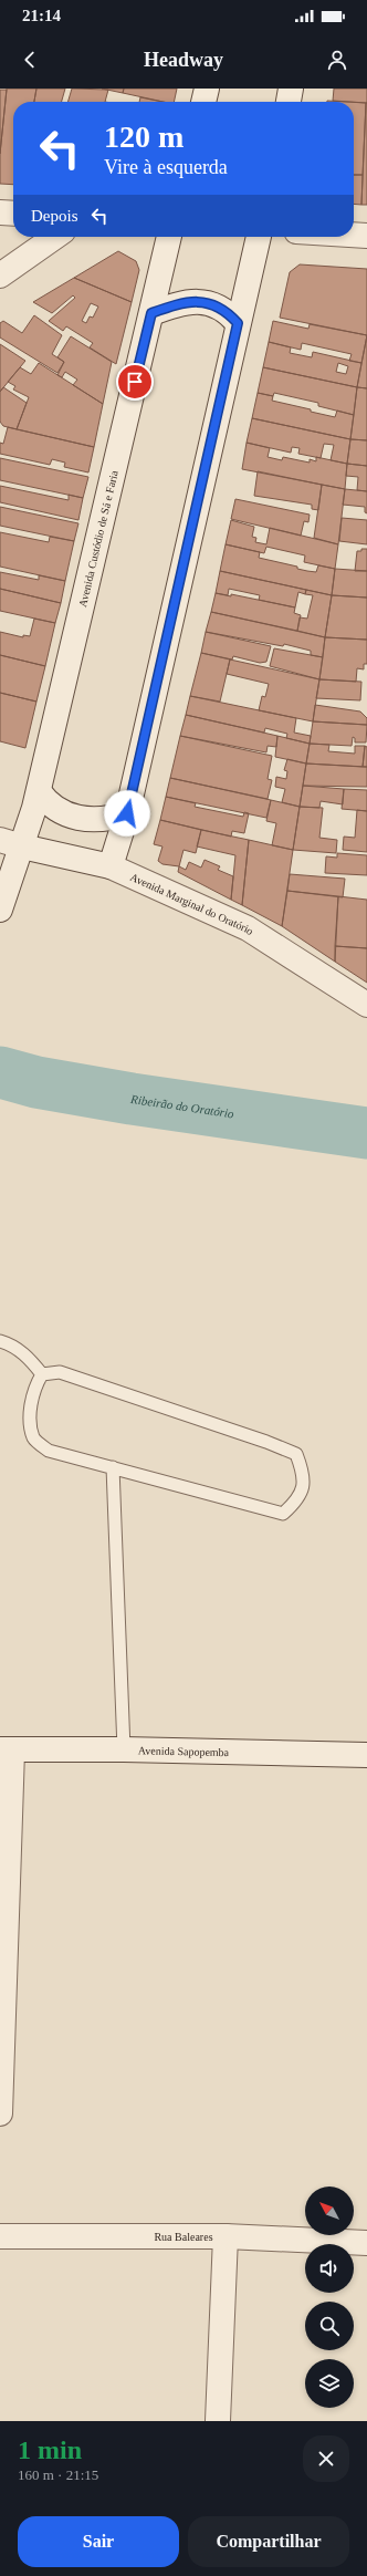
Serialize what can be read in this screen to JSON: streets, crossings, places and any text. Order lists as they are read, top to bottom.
{
  "streets": {
    "street": [
      "Avenida Custódio de Sá e Faria",
      "Avenida Marginal do Oratório",
      "Avenida Sapopemba",
      "Rua Baleares"
    ]
  },
  "crossings": [
    ["Avenida Custódio de Sá e Faria", "Avenida Marginal do Oratório"]
  ],
  "water": ["Ribeirão do Oratório"],
  "north": "top left",
  "page": {
    "status": "21:14",
    "header": "Headway",
    "turn": ["120 m", "Vire à esquerda"],
    "then": "Depois",
    "heading": ["1 min", "160 m · 21:15"],
    "buttons": ["Sair", "Compartilhar"]
  }
}
